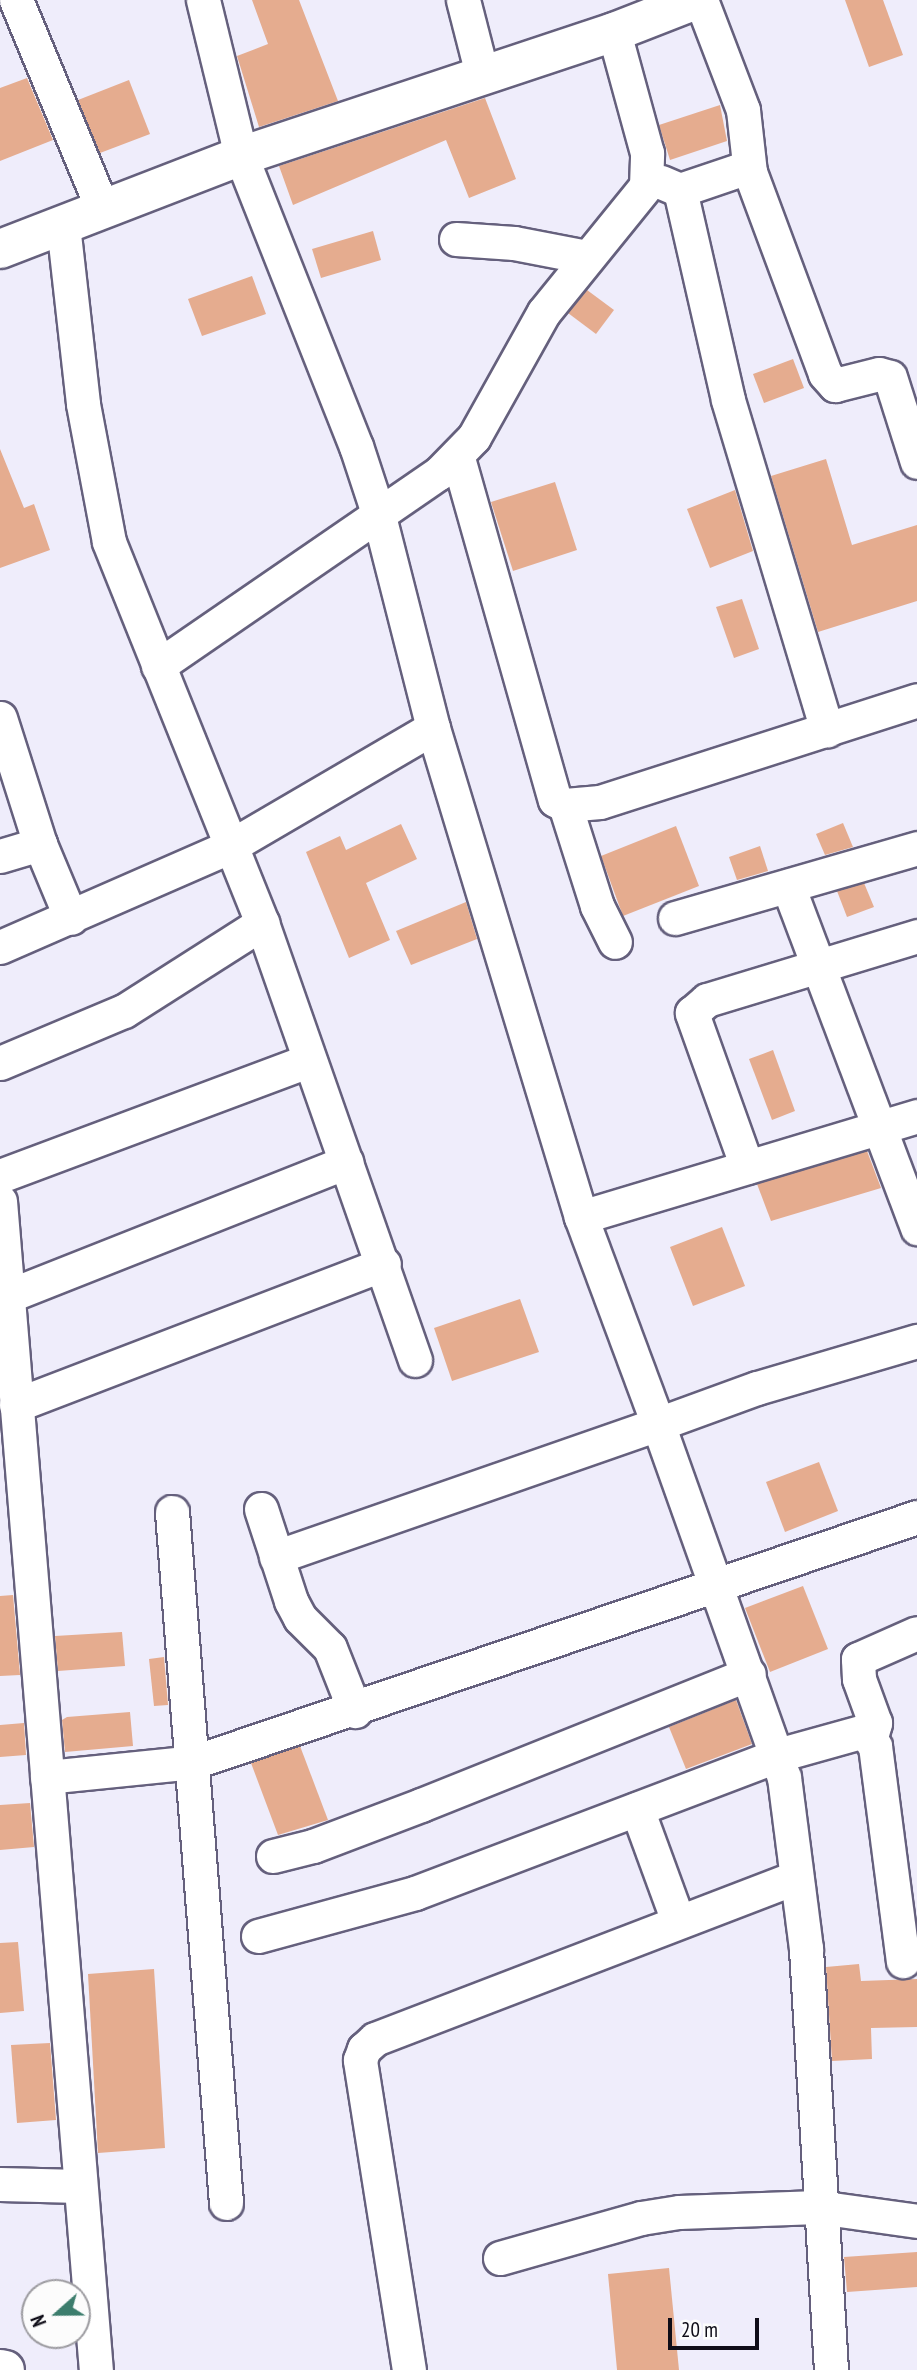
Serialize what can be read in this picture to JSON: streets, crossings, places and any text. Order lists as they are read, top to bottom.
{
  "scale_bar": "20 m",
  "north": "left"
}
